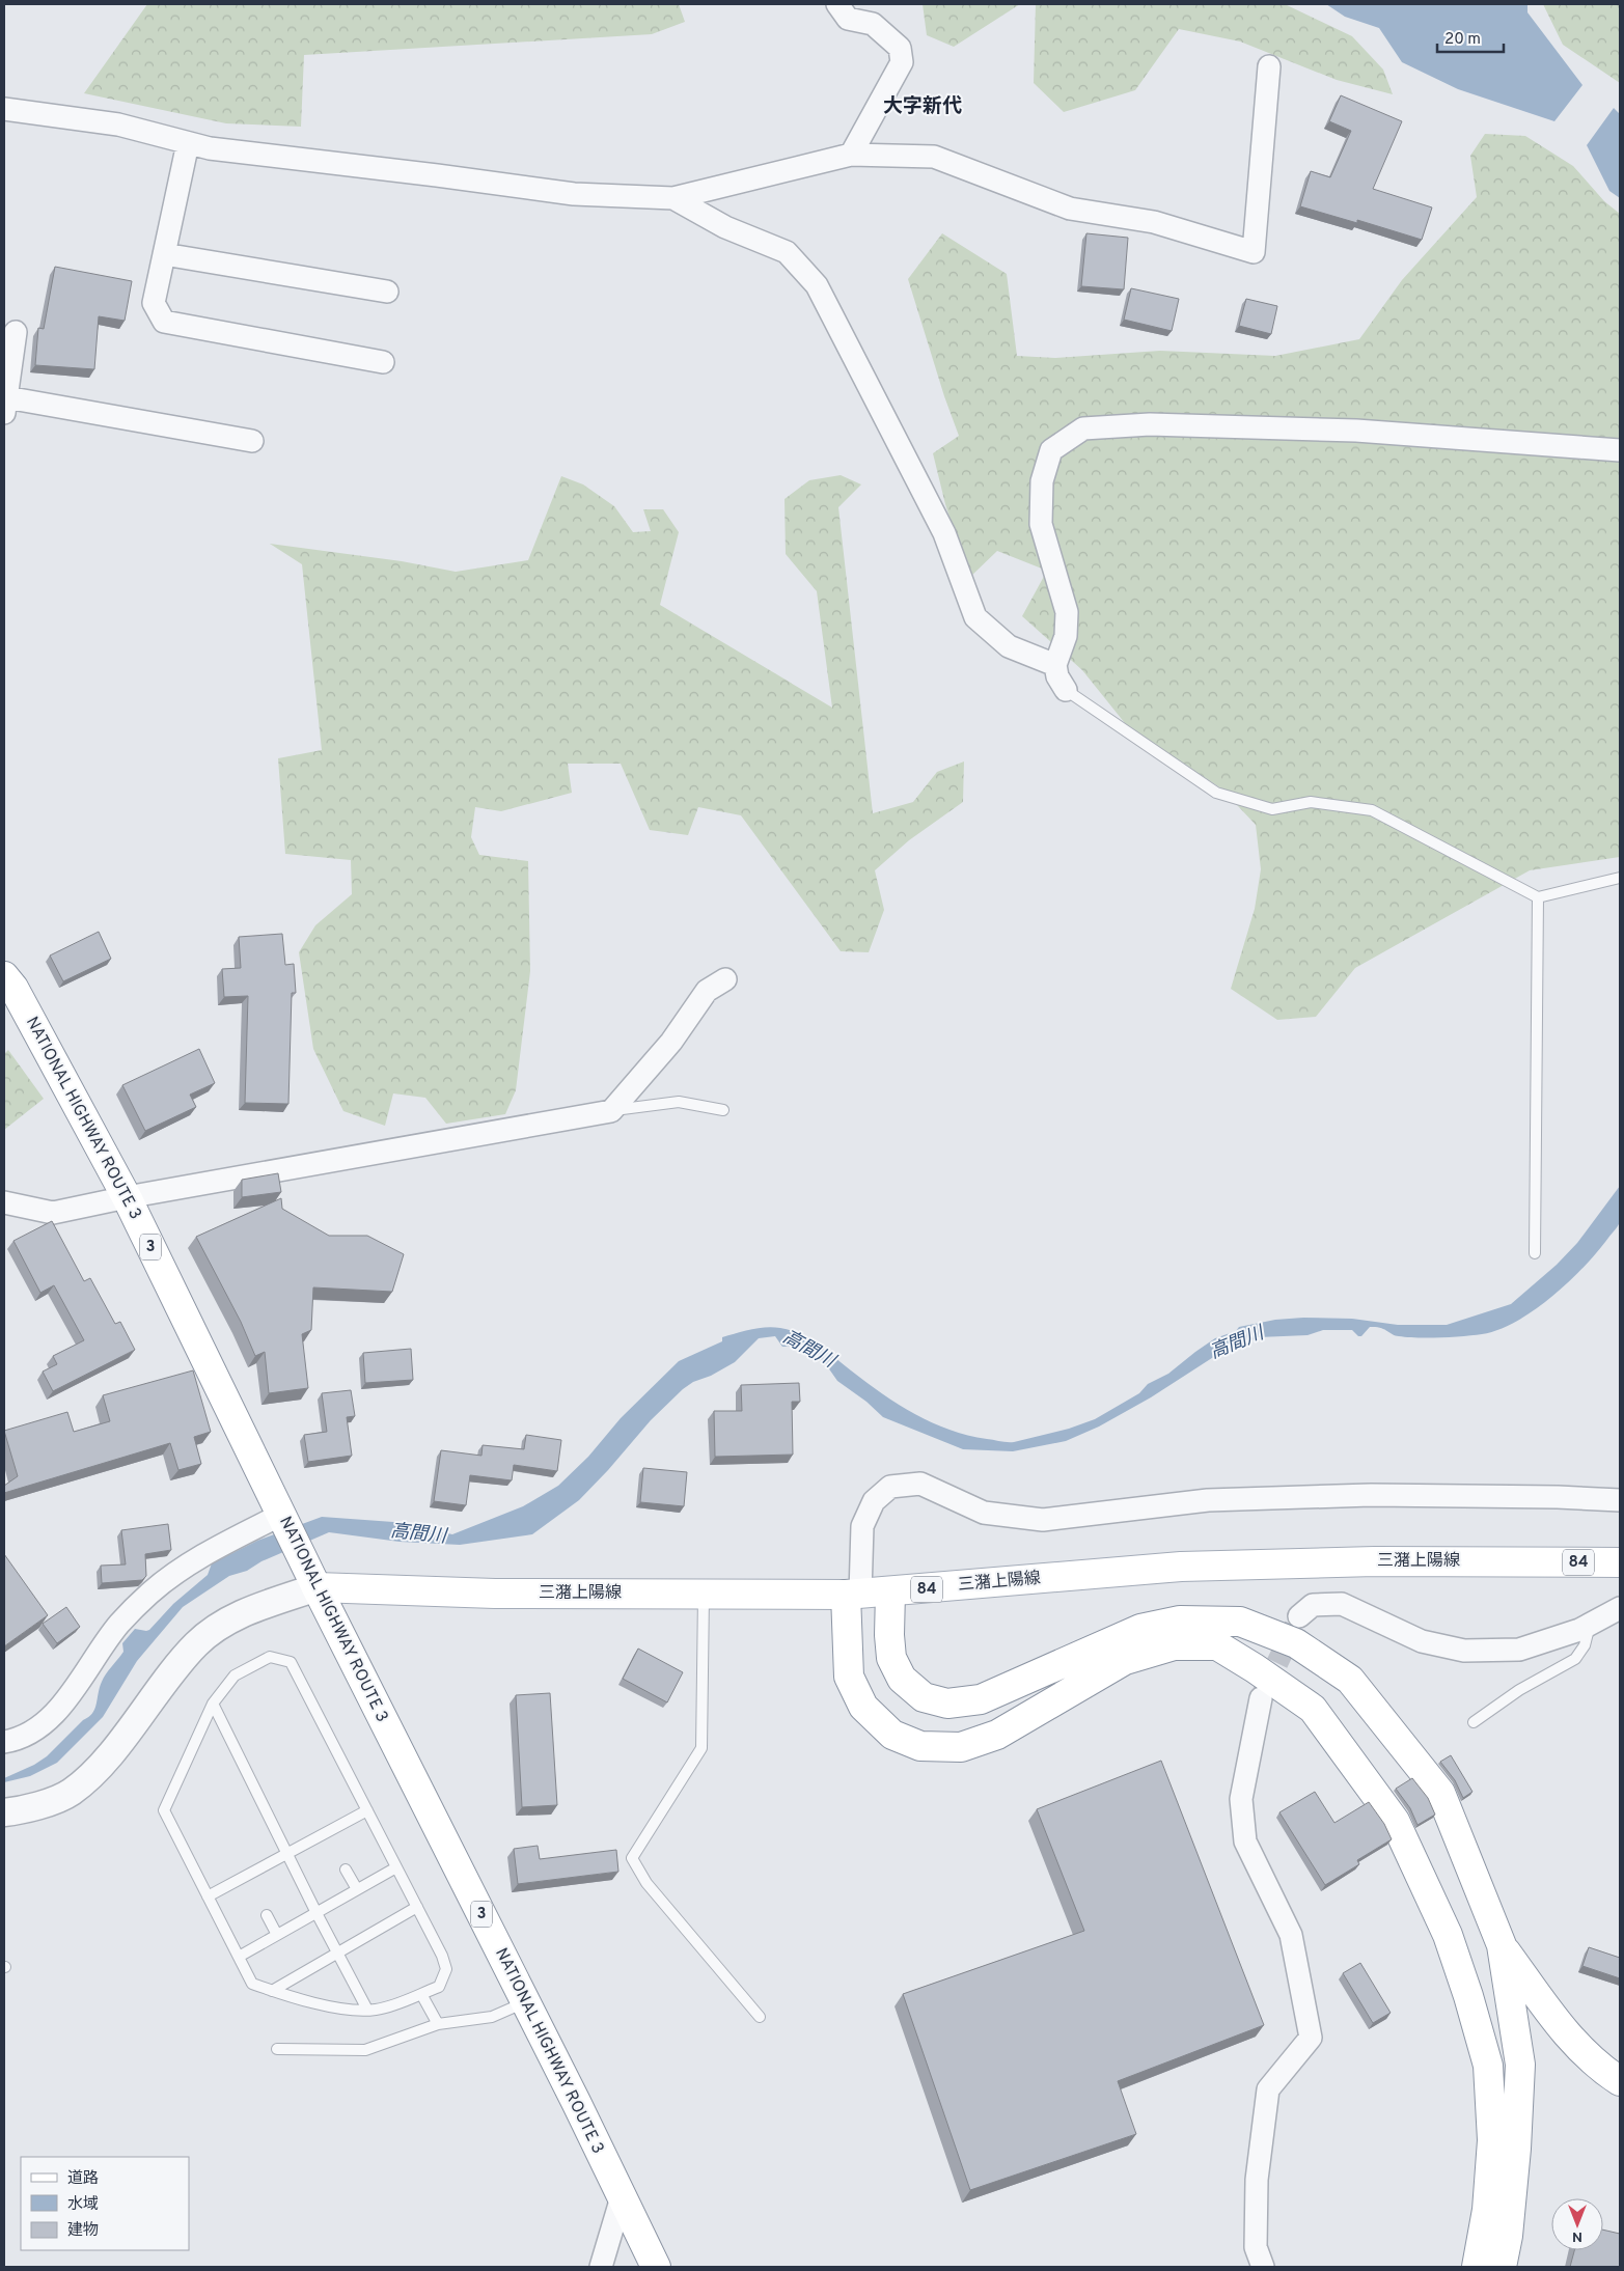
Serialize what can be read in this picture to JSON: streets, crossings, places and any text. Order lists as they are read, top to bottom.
{
  "streets": {
    "main road": [
      "NATIONAL HIGHWAY ROUTE 3",
      "3",
      "三潴上陽線",
      "84"
    ]
  },
  "crossings": [
    ["NATIONAL HIGHWAY ROUTE 3", "三潴上陽線"]
  ],
  "districts": ["大字新代"],
  "water": ["高間川"],
  "legend": ["道路", "水域", "建物"],
  "scale_bar": "20 m",
  "north": "bottom"
}
